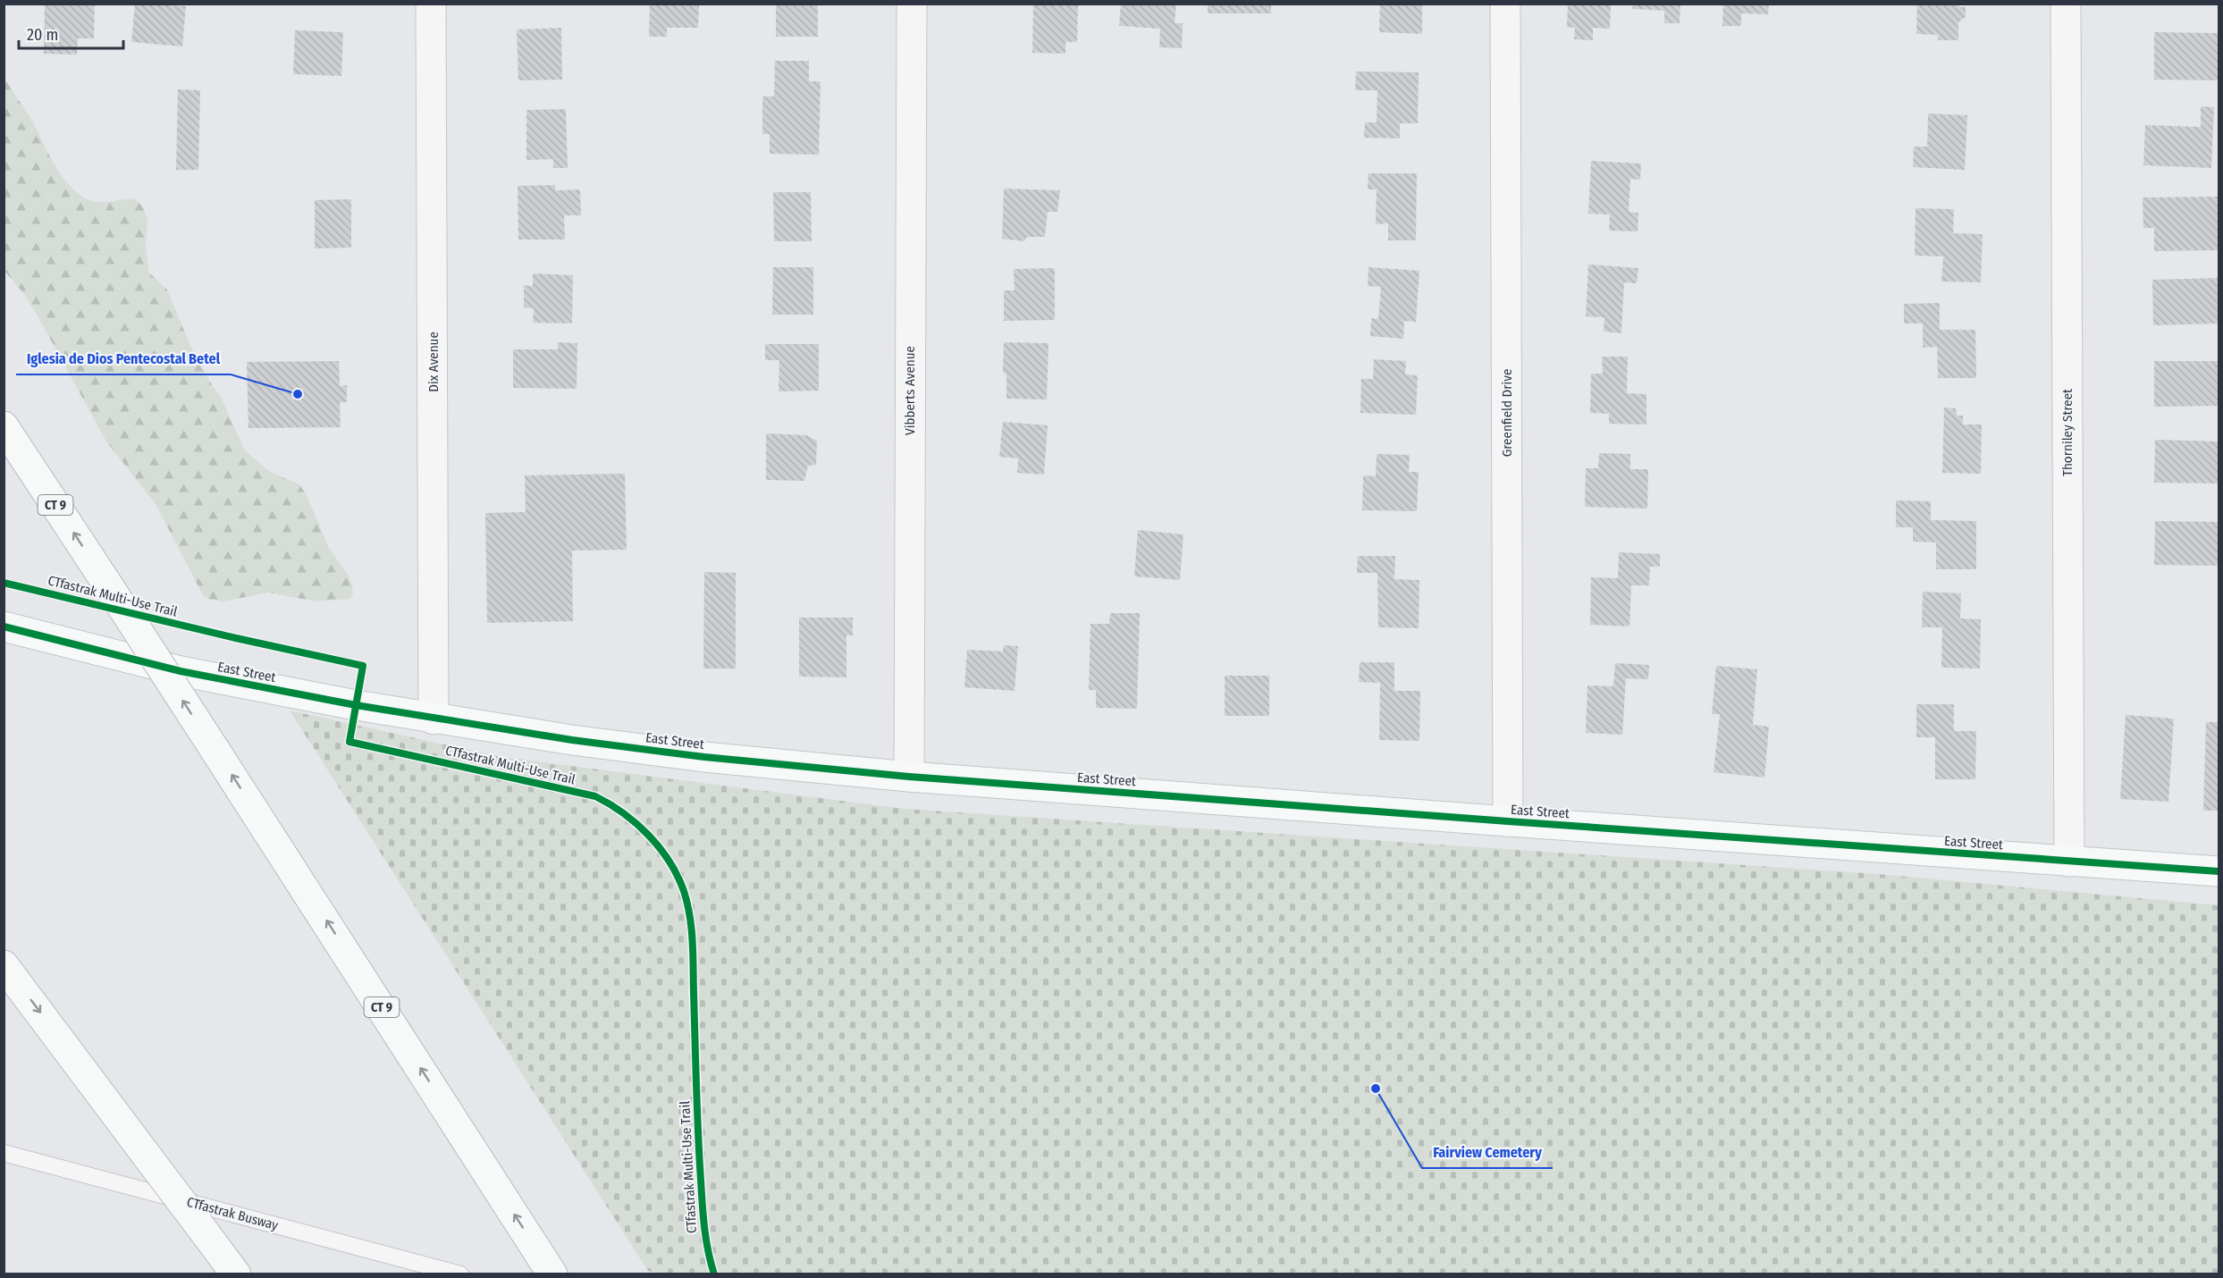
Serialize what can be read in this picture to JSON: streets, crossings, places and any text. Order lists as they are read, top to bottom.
{
  "streets": {
    "main road": ["CT 9", "East Street"],
    "street": [
      "Dix Avenue",
      "Vibberts Avenue",
      "Greenfield Drive",
      "Thorniley Street"
    ],
    "lane": ["CTfastrak Busway"],
    "cycle path": ["CTfastrak Multi-Use Trail"]
  },
  "crossings": [
    ["Dix Avenue", "East Street"],
    ["Vibberts Avenue", "East Street"],
    ["Greenfield Drive", "East Street"],
    ["Thorniley Street", "East Street"]
  ],
  "places": ["Iglesia de Dios Pentecostal Betel", "Fairview Cemetery"],
  "scale_bar": "20 m"
}
